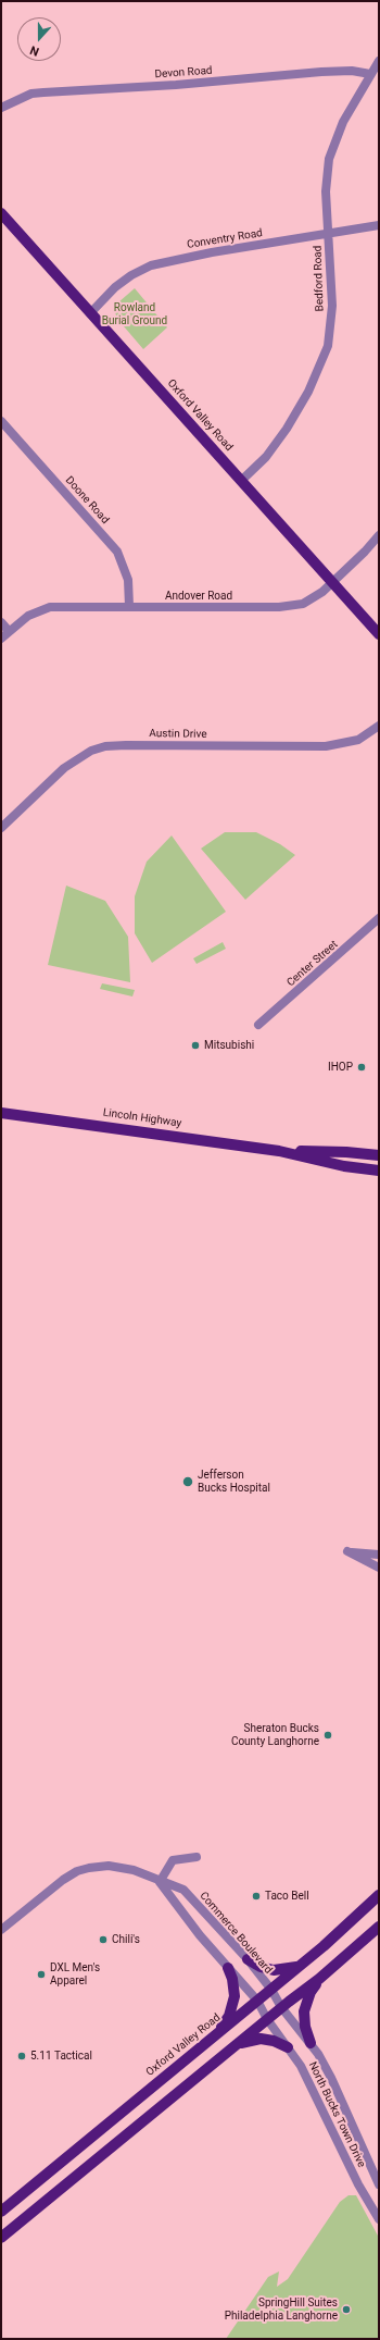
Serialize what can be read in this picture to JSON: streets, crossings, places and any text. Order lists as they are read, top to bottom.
{
  "streets": {
    "main road": ["Oxford Valley Road", "Lincoln Highway"],
    "street": [
      "Devon Road",
      "Conventry Road",
      "Bedford Road",
      "Doone Road",
      "Andover Road",
      "Austin Drive",
      "Center Street",
      "Commerce Boulevard",
      "North Bucks Town Drive"
    ]
  },
  "crossings": [
    ["Devon Road", "Bedford Road"],
    ["Conventry Road", "Bedford Road"],
    ["Conventry Road", "Oxford Valley Road"],
    ["Bedford Road", "Oxford Valley Road"],
    ["Oxford Valley Road", "Andover Road"],
    ["Oxford Valley Road", "Commerce Boulevard"],
    ["Oxford Valley Road", "North Bucks Town Drive"],
    ["Doone Road", "Andover Road"],
    ["Commerce Boulevard", "North Bucks Town Drive"]
  ],
  "parks": ["Rowland Burial Ground"],
  "places": [
    "Mitsubishi",
    "IHOP",
    "Jefferson Bucks Hospital",
    "Sheraton Bucks County Langhorne",
    "Taco Bell",
    "Chili's",
    "DXL Men's Apparel",
    "5.11 Tactical",
    "SpringHill Suites Philadelphia Langhorne"
  ],
  "north": "bottom"
}
